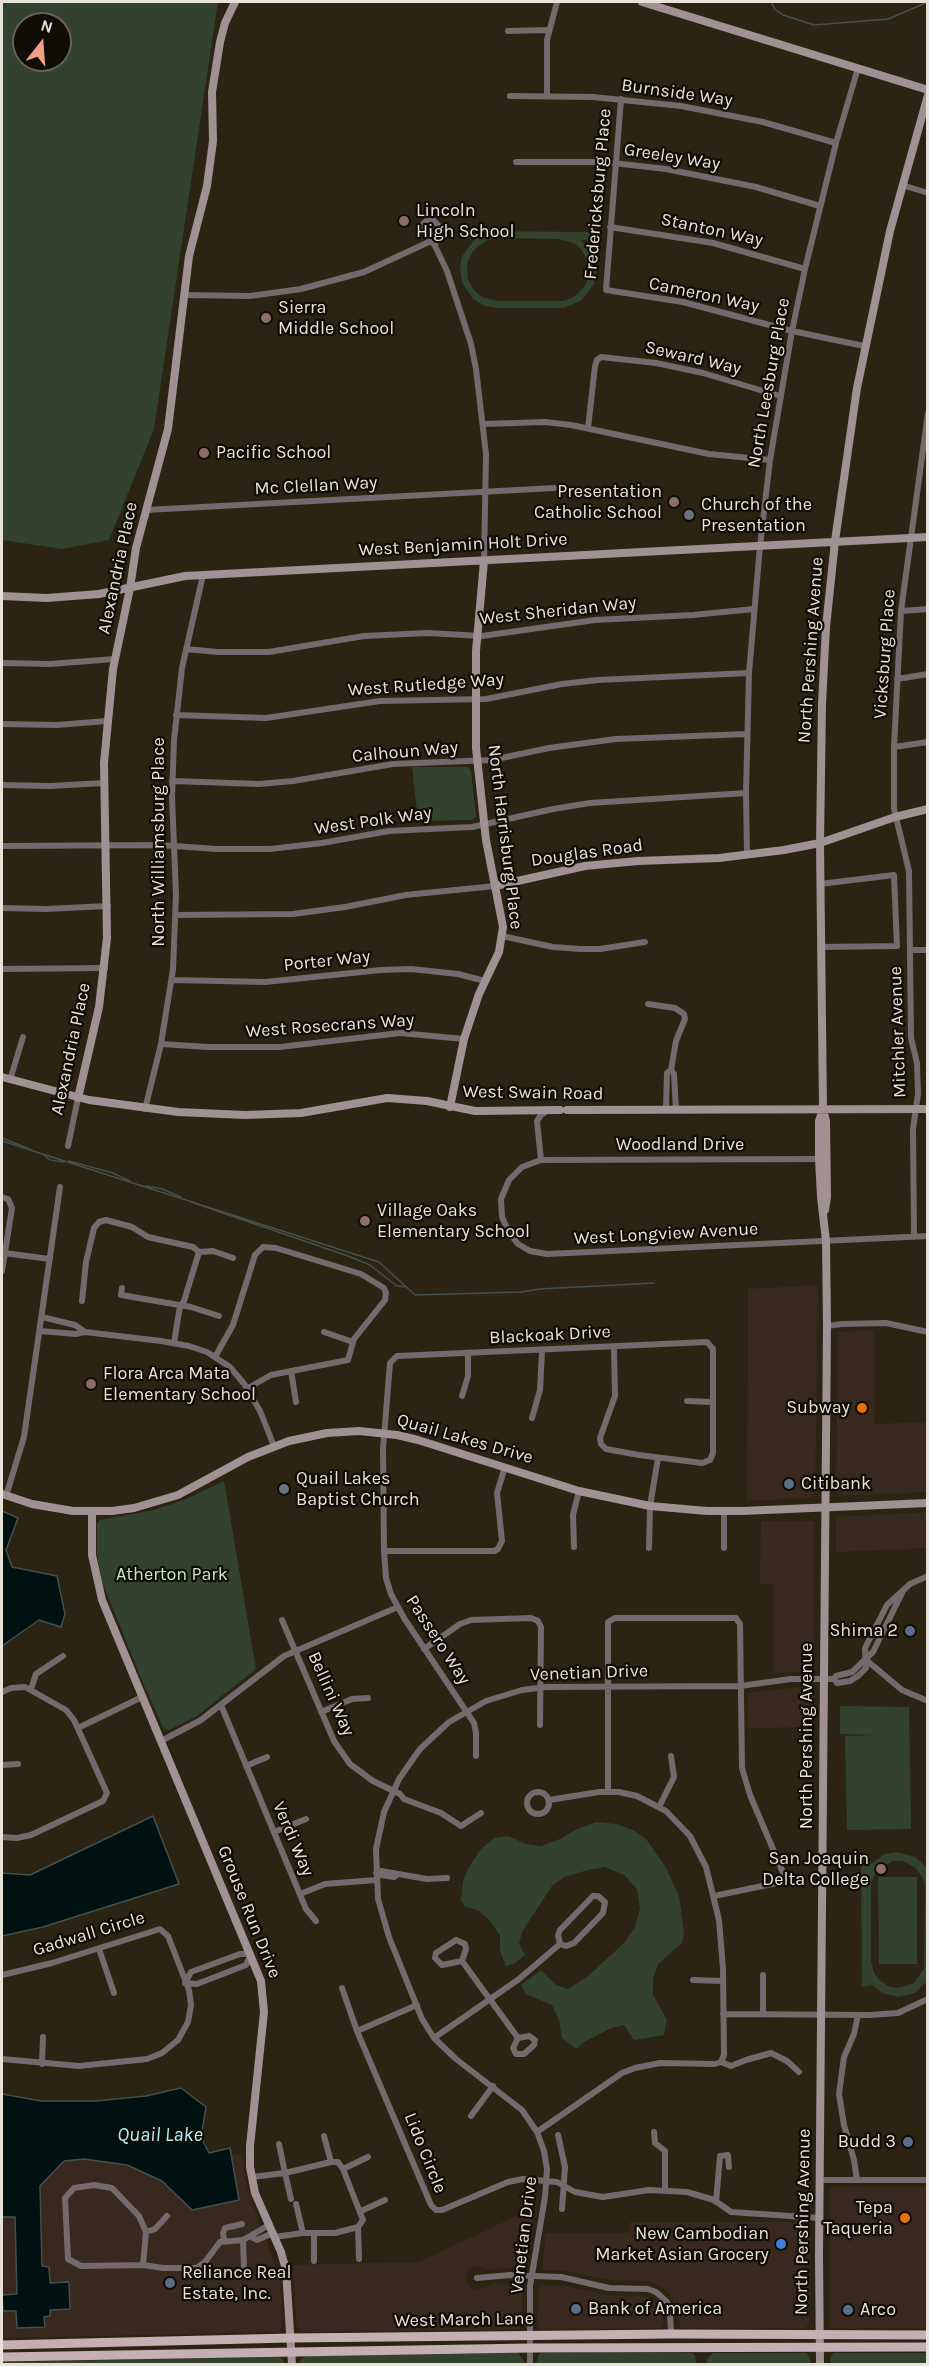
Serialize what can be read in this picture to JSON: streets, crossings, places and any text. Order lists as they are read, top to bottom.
{
  "streets": {
    "main road": [
      "West Benjamin Holt Drive",
      "Alexandria Place",
      "North Pershing Avenue",
      "North Harrisburg Place",
      "Douglas Road",
      "West Swain Road",
      "Quail Lakes Drive",
      "Grouse Run Drive",
      "West March Lane"
    ],
    "street": [
      "Burnside Way",
      "Greeley Way",
      "Fredericksburg Place",
      "Stanton Way",
      "Cameron Way",
      "Seward Way",
      "North Leesburg Place",
      "Mc Clellan Way",
      "West Sheridan Way",
      "Vicksburg Place",
      "West Rutledge Way",
      "Calhoun Way",
      "West Polk Way",
      "North Williamsburg Place",
      "Porter Way",
      "West Rosecrans Way",
      "Mitchler Avenue",
      "Woodland Drive",
      "West Longview Avenue",
      "Blackoak Drive",
      "Passero Way",
      "Venetian Drive",
      "Bellini Way",
      "Verdi Way",
      "Gadwall Circle",
      "Lido Circle"
    ]
  },
  "crossings": [
    ["Burnside Way", "Fredericksburg Place"],
    ["Burnside Way", "North Leesburg Place"],
    ["Greeley Way", "Fredericksburg Place"],
    ["Greeley Way", "North Leesburg Place"],
    ["Fredericksburg Place", "Stanton Way"],
    ["Fredericksburg Place", "Cameron Way"],
    ["Stanton Way", "North Leesburg Place"],
    ["Cameron Way", "North Leesburg Place"],
    ["Cameron Way", "North Pershing Avenue"],
    ["Seward Way", "North Leesburg Place"],
    ["North Leesburg Place", "West Benjamin Holt Drive"],
    ["North Leesburg Place", "West Sheridan Way"],
    ["North Leesburg Place", "West Rutledge Way"],
    ["North Leesburg Place", "Calhoun Way"],
    ["North Leesburg Place", "West Polk Way"],
    ["North Leesburg Place", "Douglas Road"],
    ["Mc Clellan Way", "Alexandria Place"],
    ["Mc Clellan Way", "North Harrisburg Place"],
    ["West Benjamin Holt Drive", "Alexandria Place"],
    ["West Benjamin Holt Drive", "North Pershing Avenue"],
    ["West Benjamin Holt Drive", "Vicksburg Place"],
    ["West Benjamin Holt Drive", "North Harrisburg Place"],
    ["West Benjamin Holt Drive", "North Williamsburg Place"],
    ["Alexandria Place", "West Polk Way"],
    ["Alexandria Place", "North Harrisburg Place"],
    ["Alexandria Place", "West Swain Road"],
    ["West Sheridan Way", "North Harrisburg Place"],
    ["West Sheridan Way", "North Williamsburg Place"],
    ["North Pershing Avenue", "Douglas Road"],
    ["North Pershing Avenue", "West Swain Road"],
    ["North Pershing Avenue", "Woodland Drive"],
    ["North Pershing Avenue", "West Longview Avenue"],
    ["North Pershing Avenue", "Quail Lakes Drive"],
    ["North Pershing Avenue", "Venetian Drive"],
    ["North Pershing Avenue", "West March Lane"],
    ["Vicksburg Place", "Douglas Road"],
    ["Vicksburg Place", "Mitchler Avenue"],
    ["West Rutledge Way", "North Harrisburg Place"],
    ["West Rutledge Way", "North Williamsburg Place"],
    ["Calhoun Way", "North Harrisburg Place"],
    ["Calhoun Way", "North Williamsburg Place"],
    ["West Polk Way", "North Harrisburg Place"],
    ["West Polk Way", "North Williamsburg Place"],
    ["North Harrisburg Place", "Douglas Road"],
    ["North Harrisburg Place", "Porter Way"],
    ["North Harrisburg Place", "West Rosecrans Way"],
    ["North Harrisburg Place", "West Swain Road"],
    ["North Williamsburg Place", "Douglas Road"],
    ["North Williamsburg Place", "Porter Way"],
    ["North Williamsburg Place", "West Rosecrans Way"],
    ["North Williamsburg Place", "West Swain Road"],
    ["Mitchler Avenue", "West Swain Road"],
    ["Mitchler Avenue", "West Longview Avenue"],
    ["Woodland Drive", "West Longview Avenue"],
    ["Blackoak Drive", "Passero Way"],
    ["Quail Lakes Drive", "Passero Way"],
    ["Quail Lakes Drive", "Grouse Run Drive"],
    ["Passero Way", "Venetian Drive"],
    ["Venetian Drive", "Bellini Way"],
    ["Venetian Drive", "Lido Circle"],
    ["Venetian Drive", "West March Lane"],
    ["Grouse Run Drive", "West March Lane"]
  ],
  "water": ["Quail Lake"],
  "parks": ["Atherton Park"],
  "places": [
    "Lincoln High School",
    "Sierra Middle School",
    "Pacific School",
    "Presentation Catholic School",
    "Church of the Presentation",
    "Village Oaks Elementary School",
    "Flora Arca Mata Elementary School",
    "Subway",
    "Citibank",
    "Quail Lakes Baptist Church",
    "Shima 2",
    "San Joaquin Delta College",
    "Budd 3",
    "Tepa Taqueria",
    "New Cambodian Market Asian Grocery",
    "Reliance Real Estate, Inc.",
    "Bank of America",
    "Arco"
  ],
  "north": "top"
}
